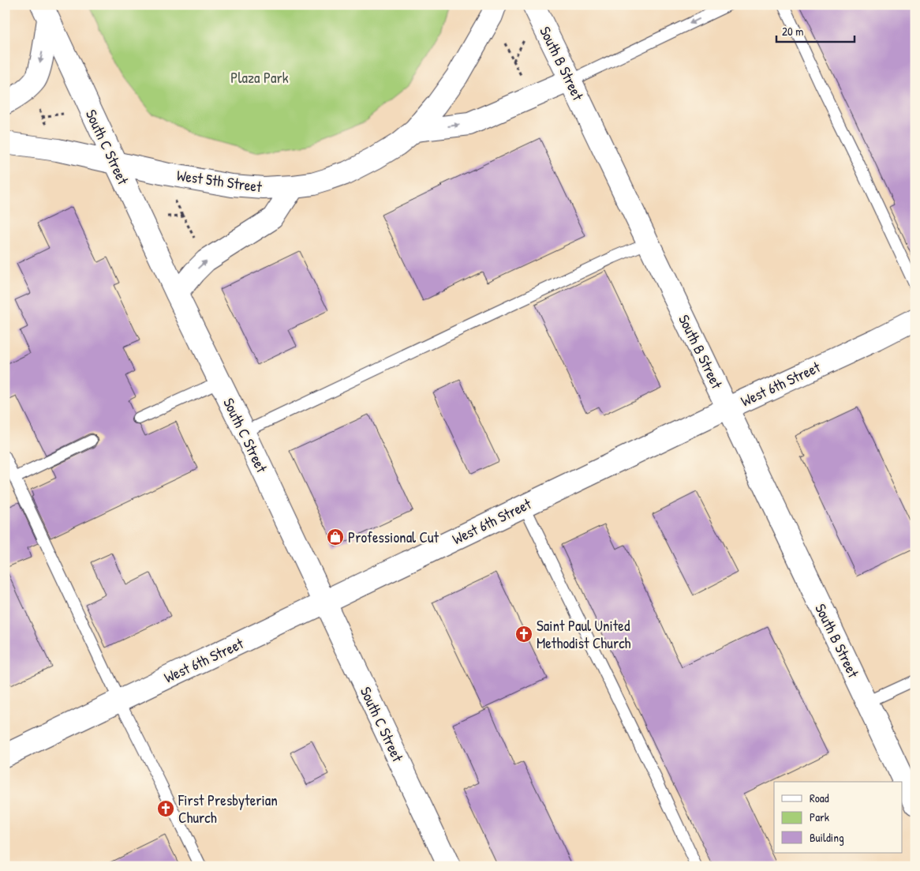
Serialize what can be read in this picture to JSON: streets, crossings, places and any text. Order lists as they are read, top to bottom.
{
  "streets": {
    "street": [
      "South B Street",
      "South C Street",
      "West 5th Street",
      "West 6th Street"
    ]
  },
  "crossings": [
    ["South B Street", "West 6th Street"],
    ["South C Street", "West 5th Street"],
    ["South C Street", "West 6th Street"]
  ],
  "parks": ["Plaza Park"],
  "places": {
    "shop": ["Professional Cut"],
    "church": ["Saint Paul United Methodist Church", "First Presbyterian Church"]
  },
  "legend": ["Road", "Park", "Building"],
  "scale_bar": "20 m"
}
